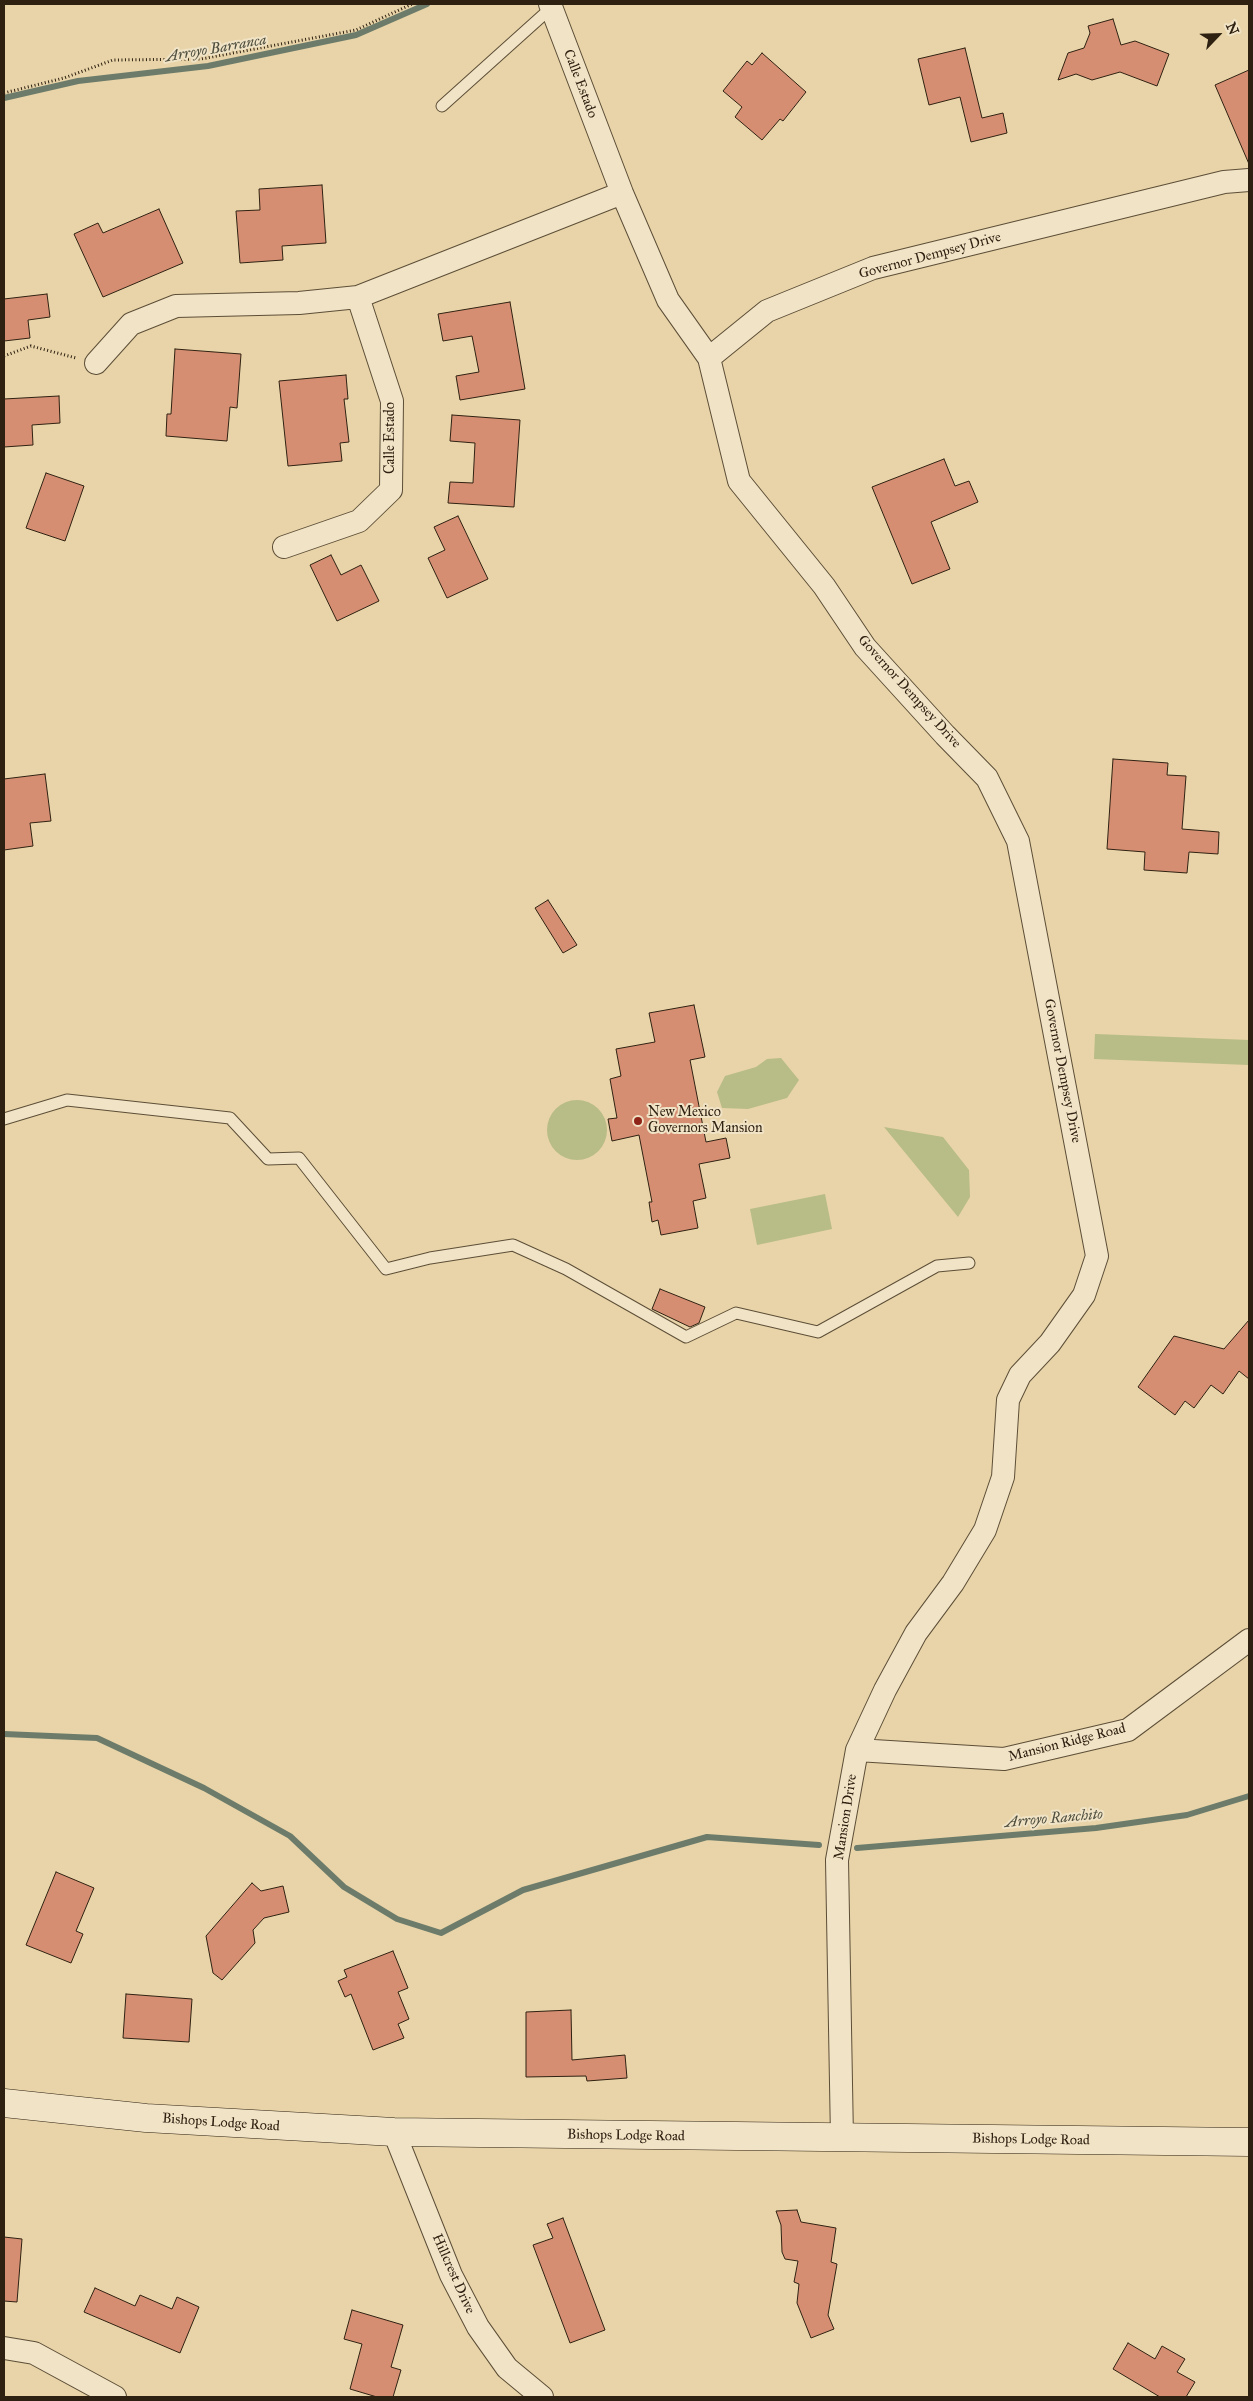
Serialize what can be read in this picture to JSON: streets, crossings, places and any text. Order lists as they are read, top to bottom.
{
  "streets": {
    "street": [
      "Calle Estado",
      "Governor Dempsey Drive",
      "Mansion Ridge Road",
      "Mansion Drive",
      "Bishops Lodge Road",
      "Hillcrest Drive"
    ]
  },
  "crossings": [
    ["Calle Estado", "Governor Dempsey Drive"],
    ["Governor Dempsey Drive", "Mansion Drive"],
    ["Mansion Ridge Road", "Mansion Drive"],
    ["Mansion Drive", "Bishops Lodge Road"],
    ["Bishops Lodge Road", "Hillcrest Drive"]
  ],
  "water": ["Arroyo Barranca", "Arroyo Ranchito"],
  "places": ["New Mexico Governors Mansion"],
  "north": "top right"
}
